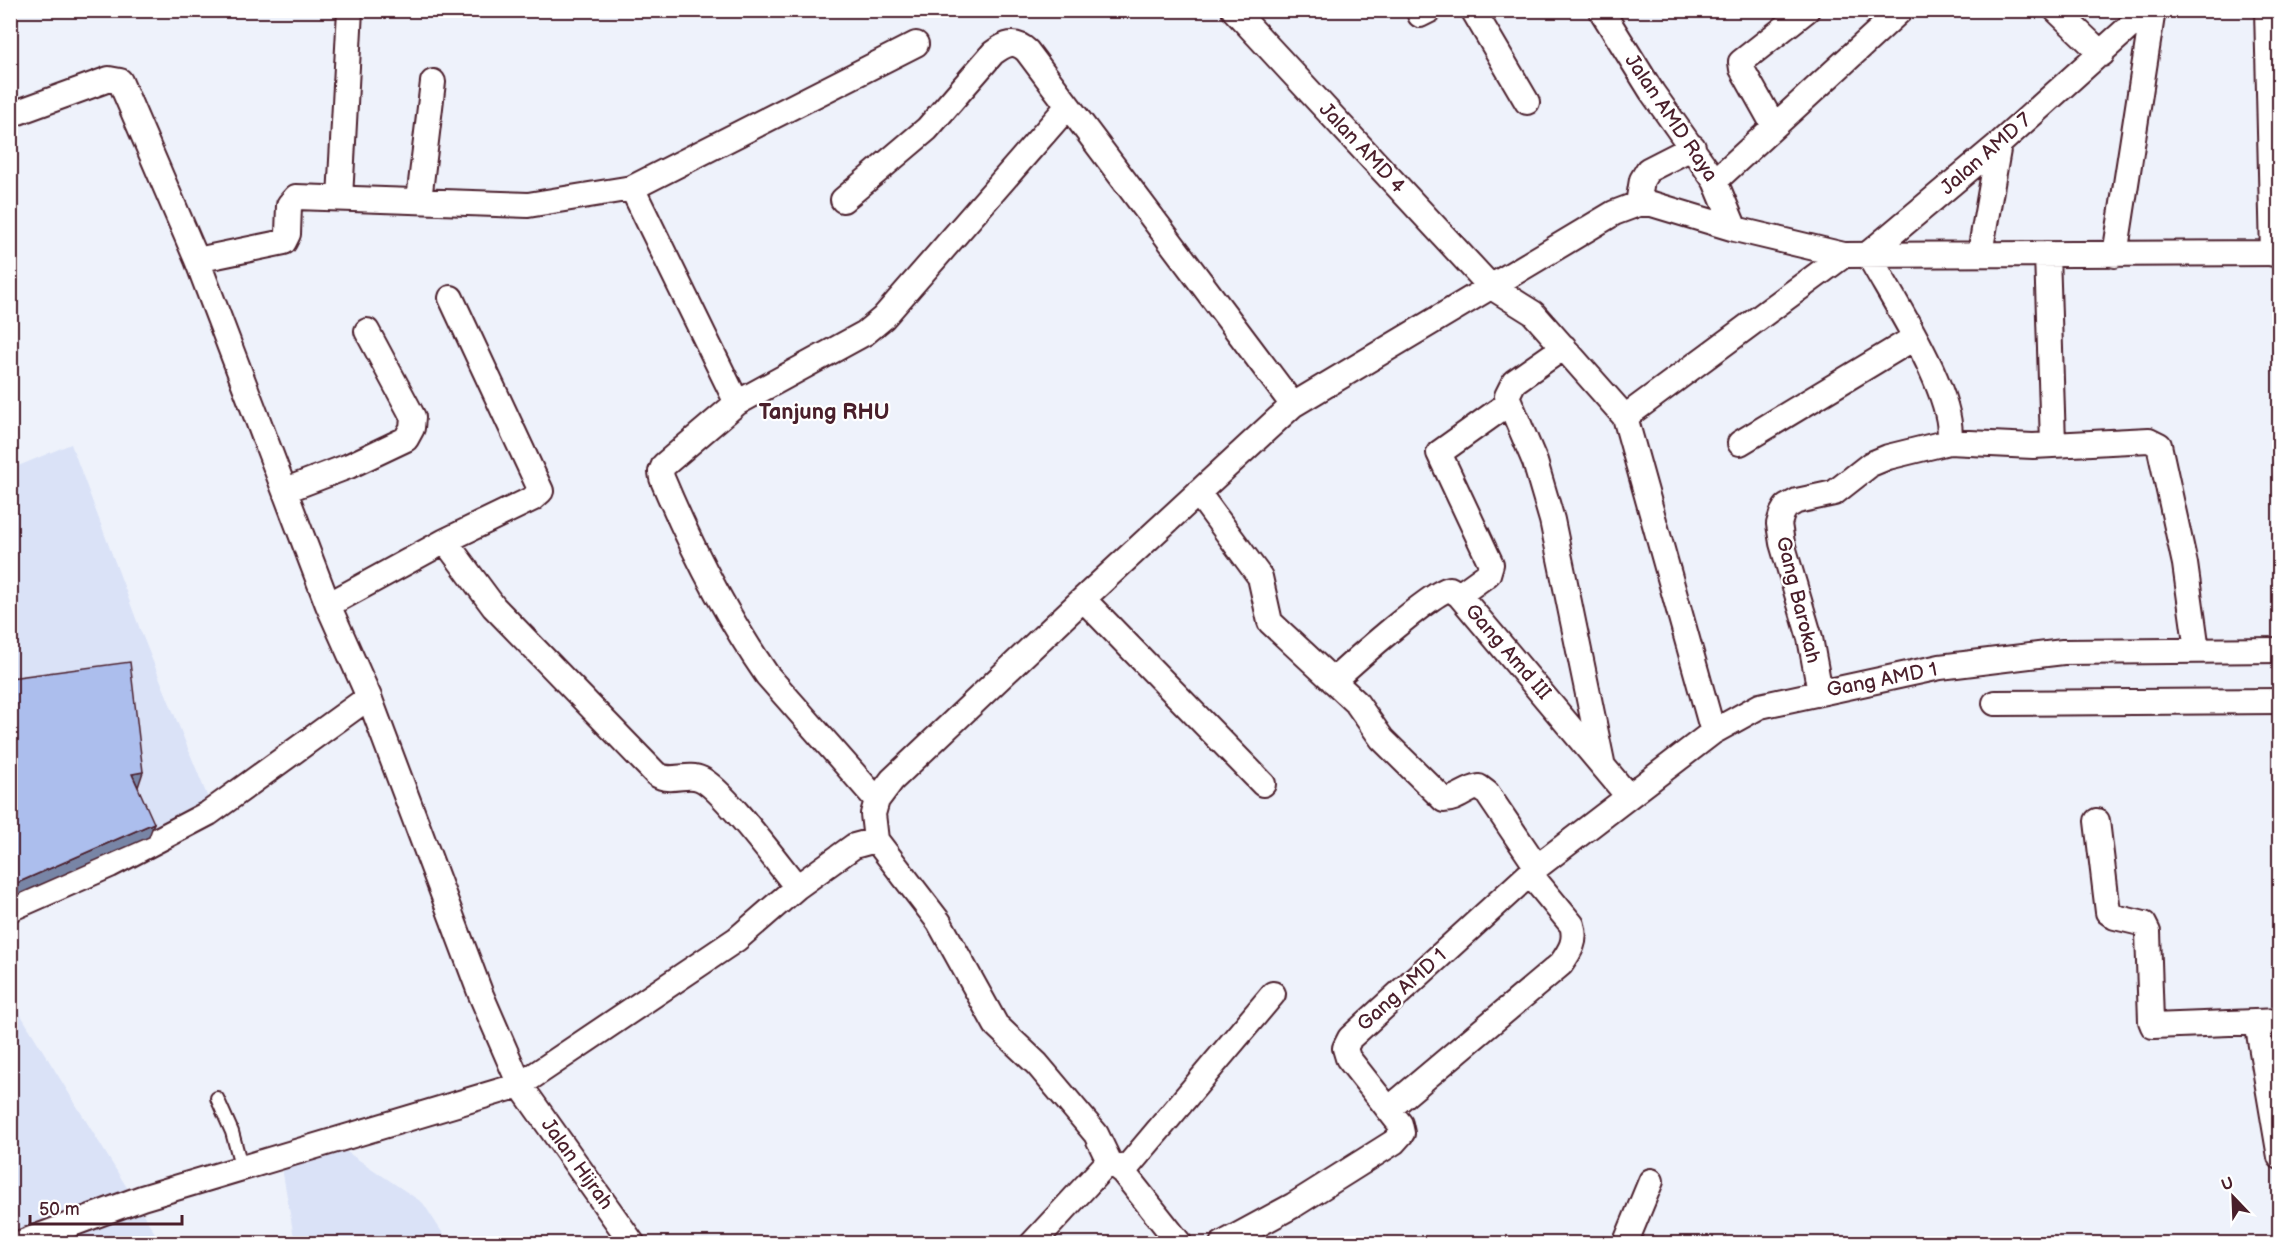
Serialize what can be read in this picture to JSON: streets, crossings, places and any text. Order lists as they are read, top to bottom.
{
  "streets": {
    "street": [
      "Jalan AMD Raya",
      "Jalan AMD 4",
      "Jalan AMD 7",
      "Gang Barokah",
      "Gang Amd III",
      "Gang AMD 1",
      "Jalan Hijrah"
    ]
  },
  "crossings": [
    ["Gang Barokah", "Gang AMD 1"],
    ["Gang Amd III", "Gang AMD 1"]
  ],
  "districts": ["Tanjung RHU"],
  "scale_bar": "50 m",
  "north": "top left"
}
